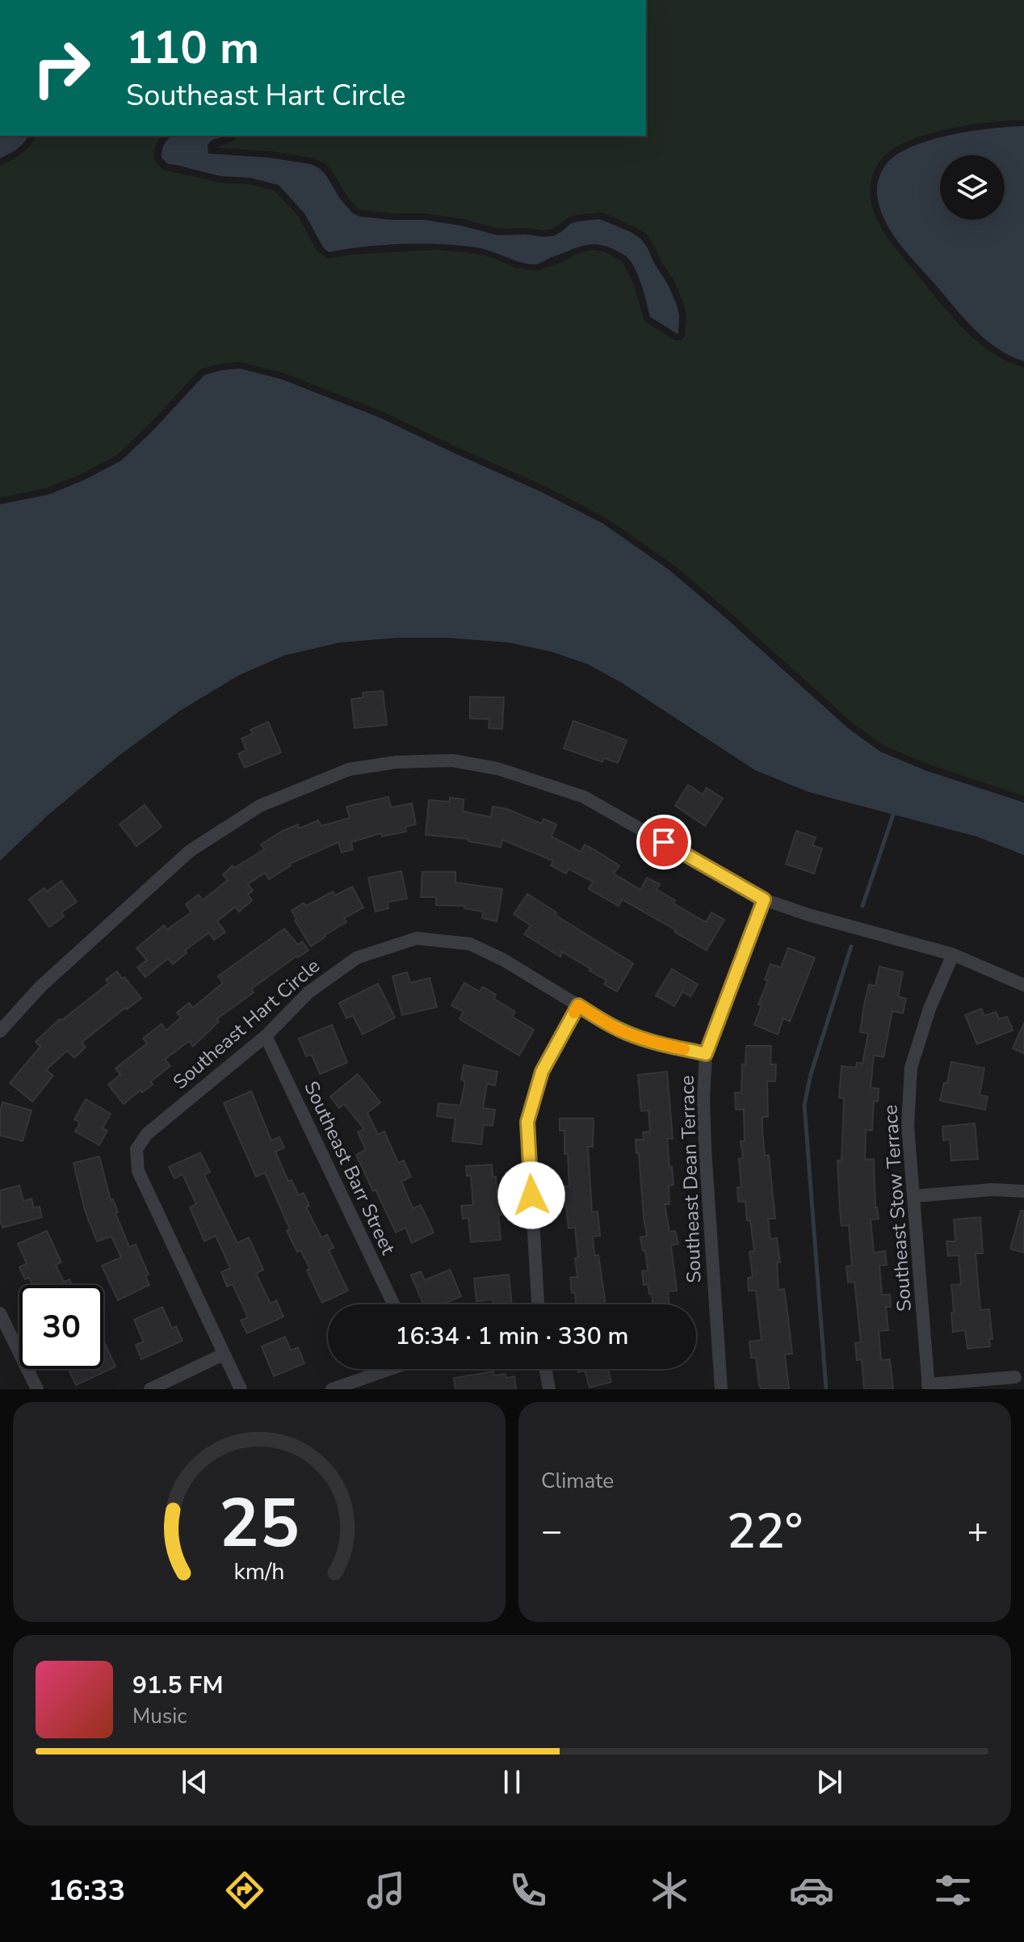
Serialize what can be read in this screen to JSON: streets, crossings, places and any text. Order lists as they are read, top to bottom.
{
  "streets": {
    "street": [
      "Southeast Hart Circle",
      "Southeast Barr Street",
      "Southeast Dean Terrace",
      "Southeast Stow Terrace"
    ]
  },
  "crossings": [
    ["Southeast Hart Circle", "Southeast Barr Street"],
    ["Southeast Hart Circle", "Southeast Dean Terrace"]
  ],
  "page": {
    "turn": ["110 m", "Southeast Hart Circle"],
    "limit": "30",
    "trip": "16:34 · 1 min · 330 m",
    "tile": "Climate",
    "heat": ["−", "22°", "+"],
    "song": ["91.5 FM", "Music"],
    "tabs": "16:33",
    "gauge": ["25", "km/h"]
  }
}
